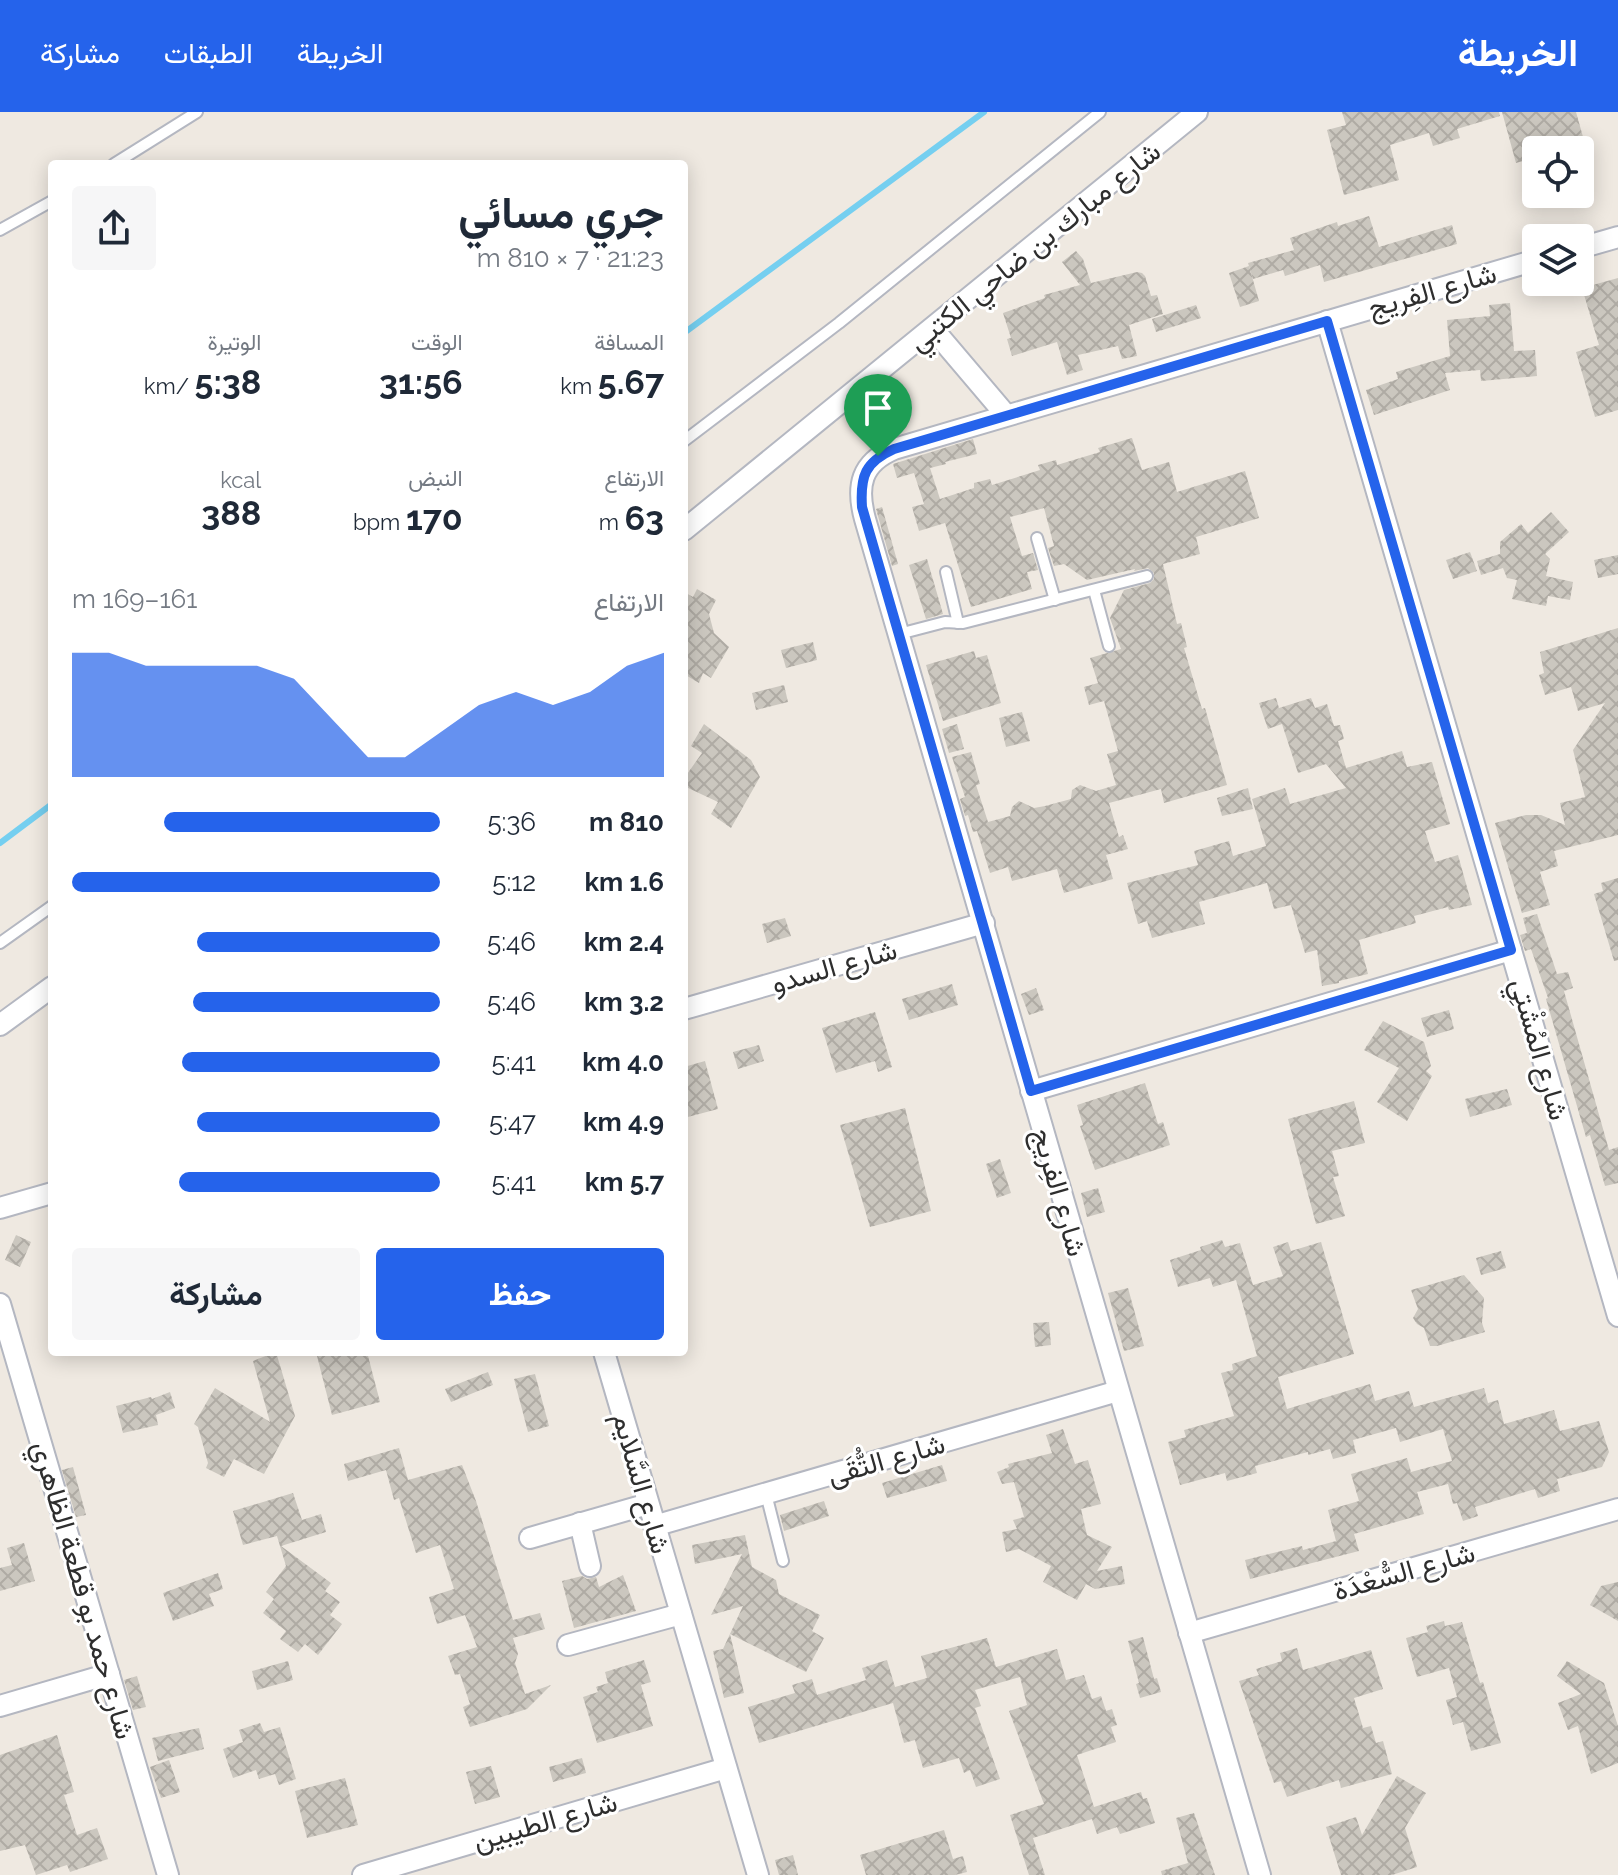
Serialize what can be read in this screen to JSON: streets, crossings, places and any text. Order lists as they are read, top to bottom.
{
  "streets": {
    "street": [
      "شارع مبارك بن ضاحي الكتبي",
      "شارع الفِريج",
      "شارع السدو",
      "شارع المُشْتِي",
      "شارع التُّقَى",
      "شارع السَّلايم",
      "شارع السُّعْدَة",
      "شارع حمد بو قطعة الظاهري",
      "شارع الطيبين"
    ]
  },
  "crossings": [
    ["شارع الفِريج", "شارع السدو"],
    ["شارع الفِريج", "شارع المُشْتِي"],
    ["شارع الفِريج", "شارع التُّقَى"],
    ["شارع الفِريج", "شارع السُّعْدَة"],
    ["شارع التُّقَى", "شارع السَّلايم"],
    ["شارع السَّلايم", "شارع الطيبين"]
  ],
  "page": {
    "header": "الخريطة",
    "nav": ["الخريطة", "الطبقات", "مشاركة"],
    "heading": ["جري مسائي", "21:23 · 7 × 810 m"],
    "stats": [
      ["المسافة", "5.67 km"],
      ["الوقت", "31:56"],
      ["الوتيرة", "5:38 /km"],
      ["الارتفاع", "63 m"],
      ["النبض", "170 bpm"],
      ["kcal", "388"]
    ],
    "chart": ["الارتفاع", "161–169 m"],
    "list": [
      {
        "name": "810 m",
        "note": "5:36"
      },
      {
        "name": "1.6 km",
        "note": "5:12"
      },
      {
        "name": "2.4 km",
        "note": "5:46"
      },
      {
        "name": "3.2 km",
        "note": "5:46"
      },
      {
        "name": "4.0 km",
        "note": "5:41"
      },
      {
        "name": "4.9 km",
        "note": "5:47"
      },
      {
        "name": "5.7 km",
        "note": "5:41"
      }
    ],
    "buttons": ["حفظ", "مشاركة"]
  }
}
